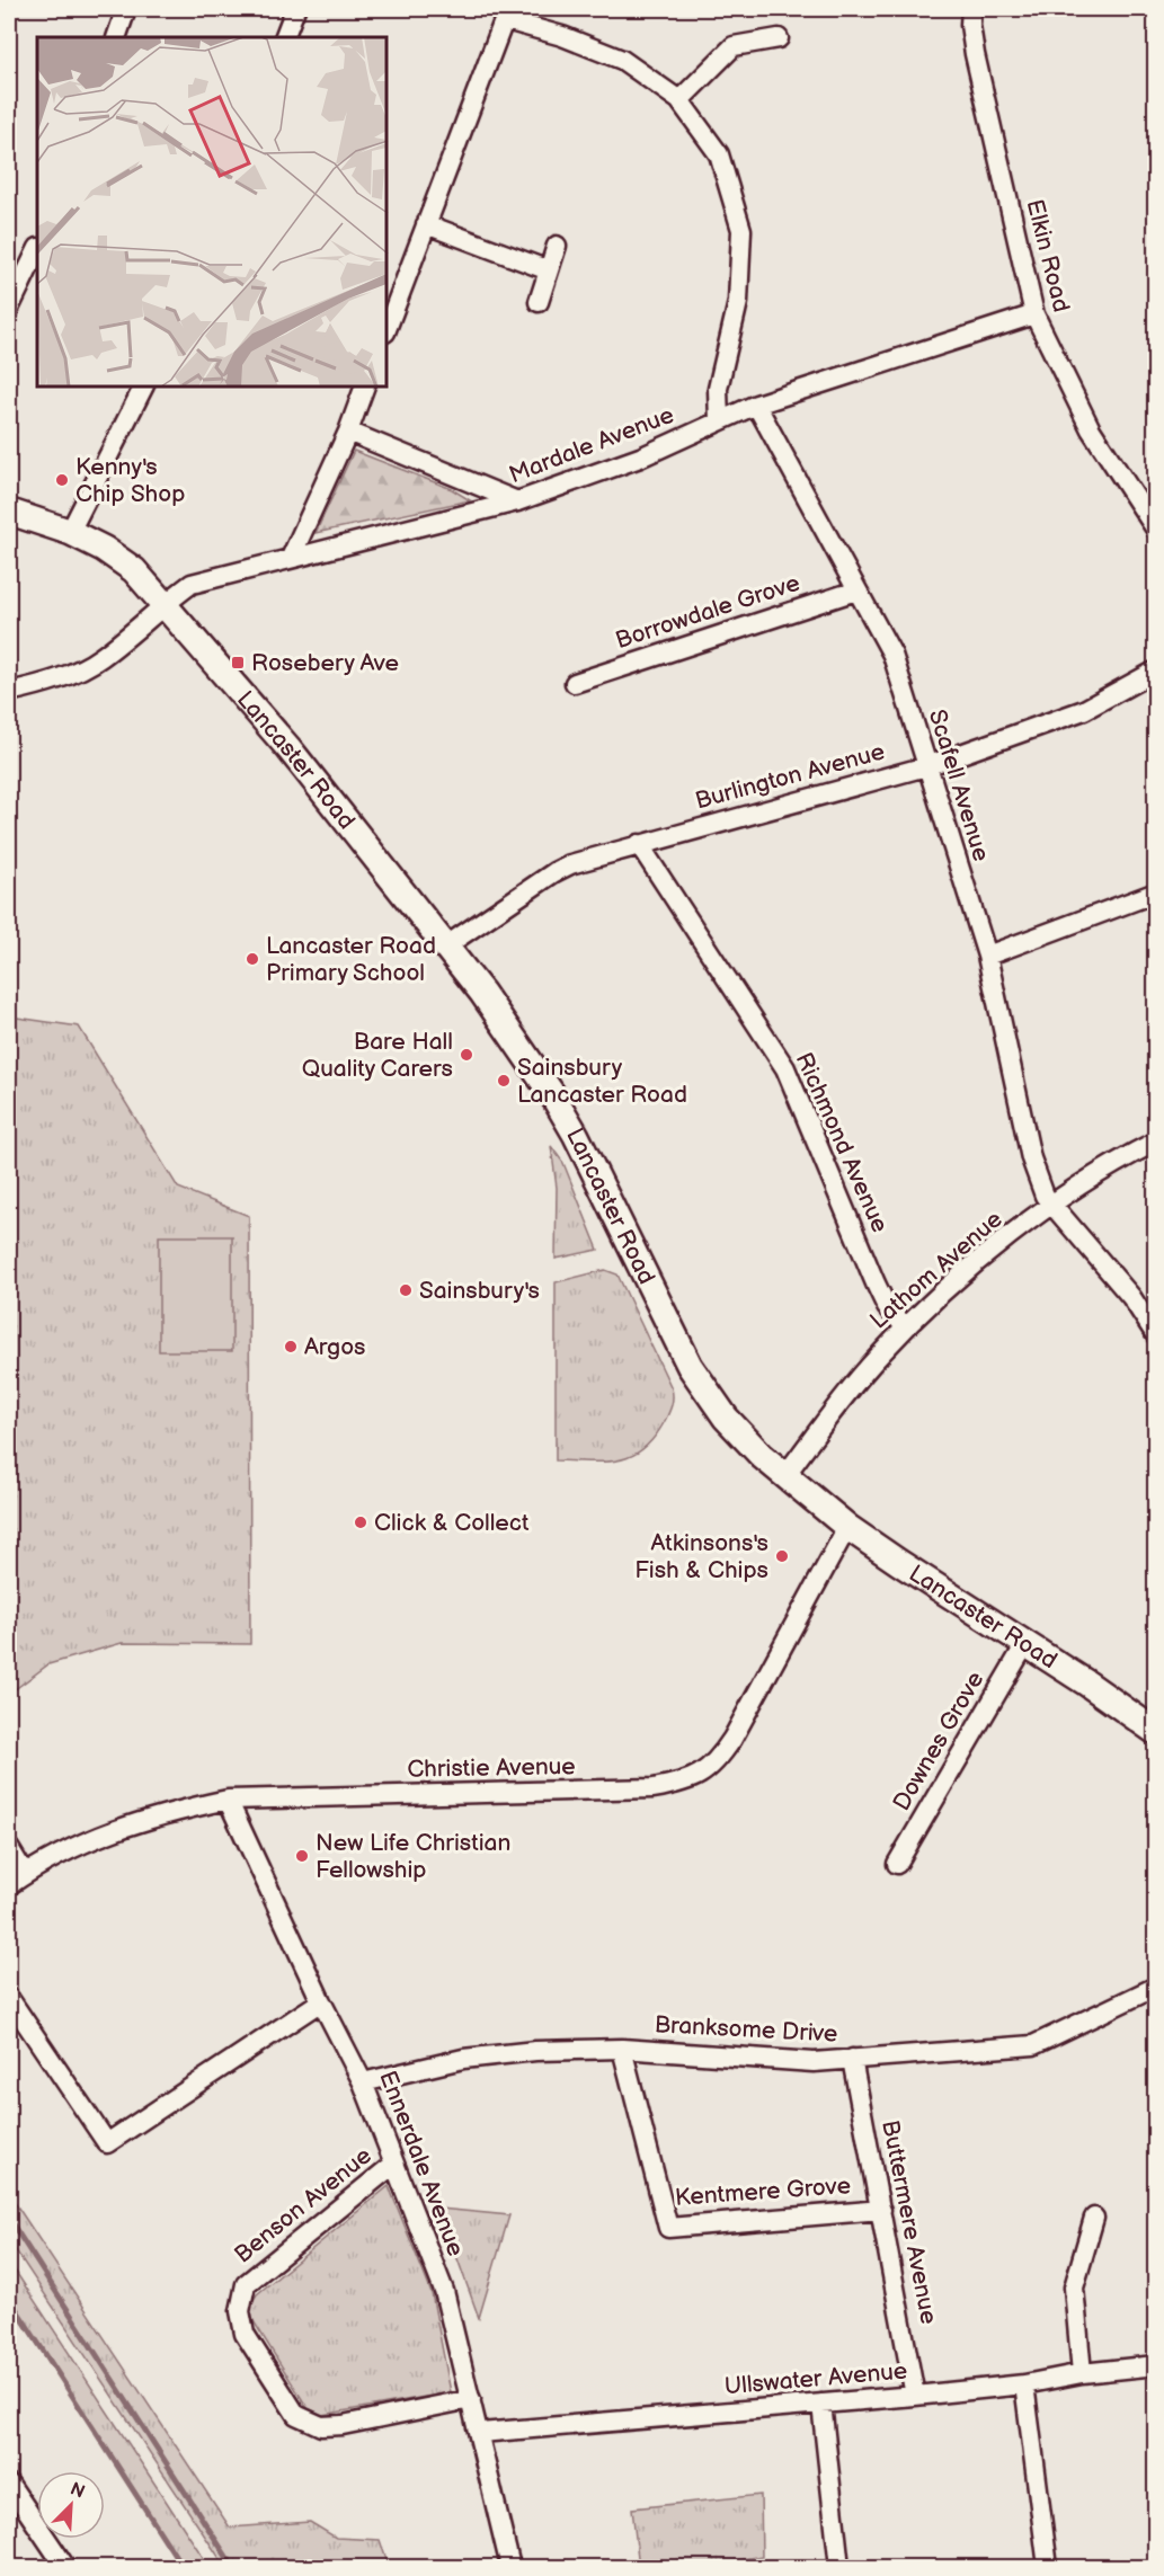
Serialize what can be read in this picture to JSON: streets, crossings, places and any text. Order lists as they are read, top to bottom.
{
  "streets": {
    "main road": ["Lancaster Road"],
    "street": [
      "Elkin Road",
      "Mardale Avenue",
      "Borrowdale Grove",
      "Burlington Avenue",
      "Scafell Avenue",
      "Richmond Avenue",
      "Lathom Avenue",
      "Downes Grove",
      "Christie Avenue",
      "Branksome Drive",
      "Ennerdale Avenue",
      "Kentmere Grove",
      "Benson Avenue",
      "Buttermere Avenue",
      "Ullswater Avenue"
    ]
  },
  "crossings": [
    ["Elkin Road", "Mardale Avenue"],
    ["Mardale Avenue", "Lancaster Road"],
    ["Mardale Avenue", "Scafell Avenue"],
    ["Borrowdale Grove", "Scafell Avenue"],
    ["Lancaster Road", "Burlington Avenue"],
    ["Lancaster Road", "Lathom Avenue"],
    ["Lancaster Road", "Downes Grove"],
    ["Lancaster Road", "Christie Avenue"],
    ["Burlington Avenue", "Scafell Avenue"],
    ["Burlington Avenue", "Richmond Avenue"],
    ["Scafell Avenue", "Lathom Avenue"],
    ["Richmond Avenue", "Lathom Avenue"],
    ["Christie Avenue", "Ennerdale Avenue"],
    ["Branksome Drive", "Ennerdale Avenue"],
    ["Branksome Drive", "Kentmere Grove"],
    ["Branksome Drive", "Buttermere Avenue"],
    ["Ennerdale Avenue", "Benson Avenue"],
    ["Ennerdale Avenue", "Ullswater Avenue"],
    ["Kentmere Grove", "Buttermere Avenue"],
    ["Buttermere Avenue", "Ullswater Avenue"]
  ],
  "places": {
    "other": [
      "Kenny's Chip Shop",
      "Lancaster Road Primary School",
      "Bare Hall Quality Carers",
      "Sainsbury Lancaster Road",
      "Sainsbury's",
      "Argos",
      "Click & Collect",
      "Atkinsons's Fish & Chips",
      "New Life Christian Fellowship"
    ],
    "transit": ["Rosebery Ave"]
  },
  "north": "top right"
}
